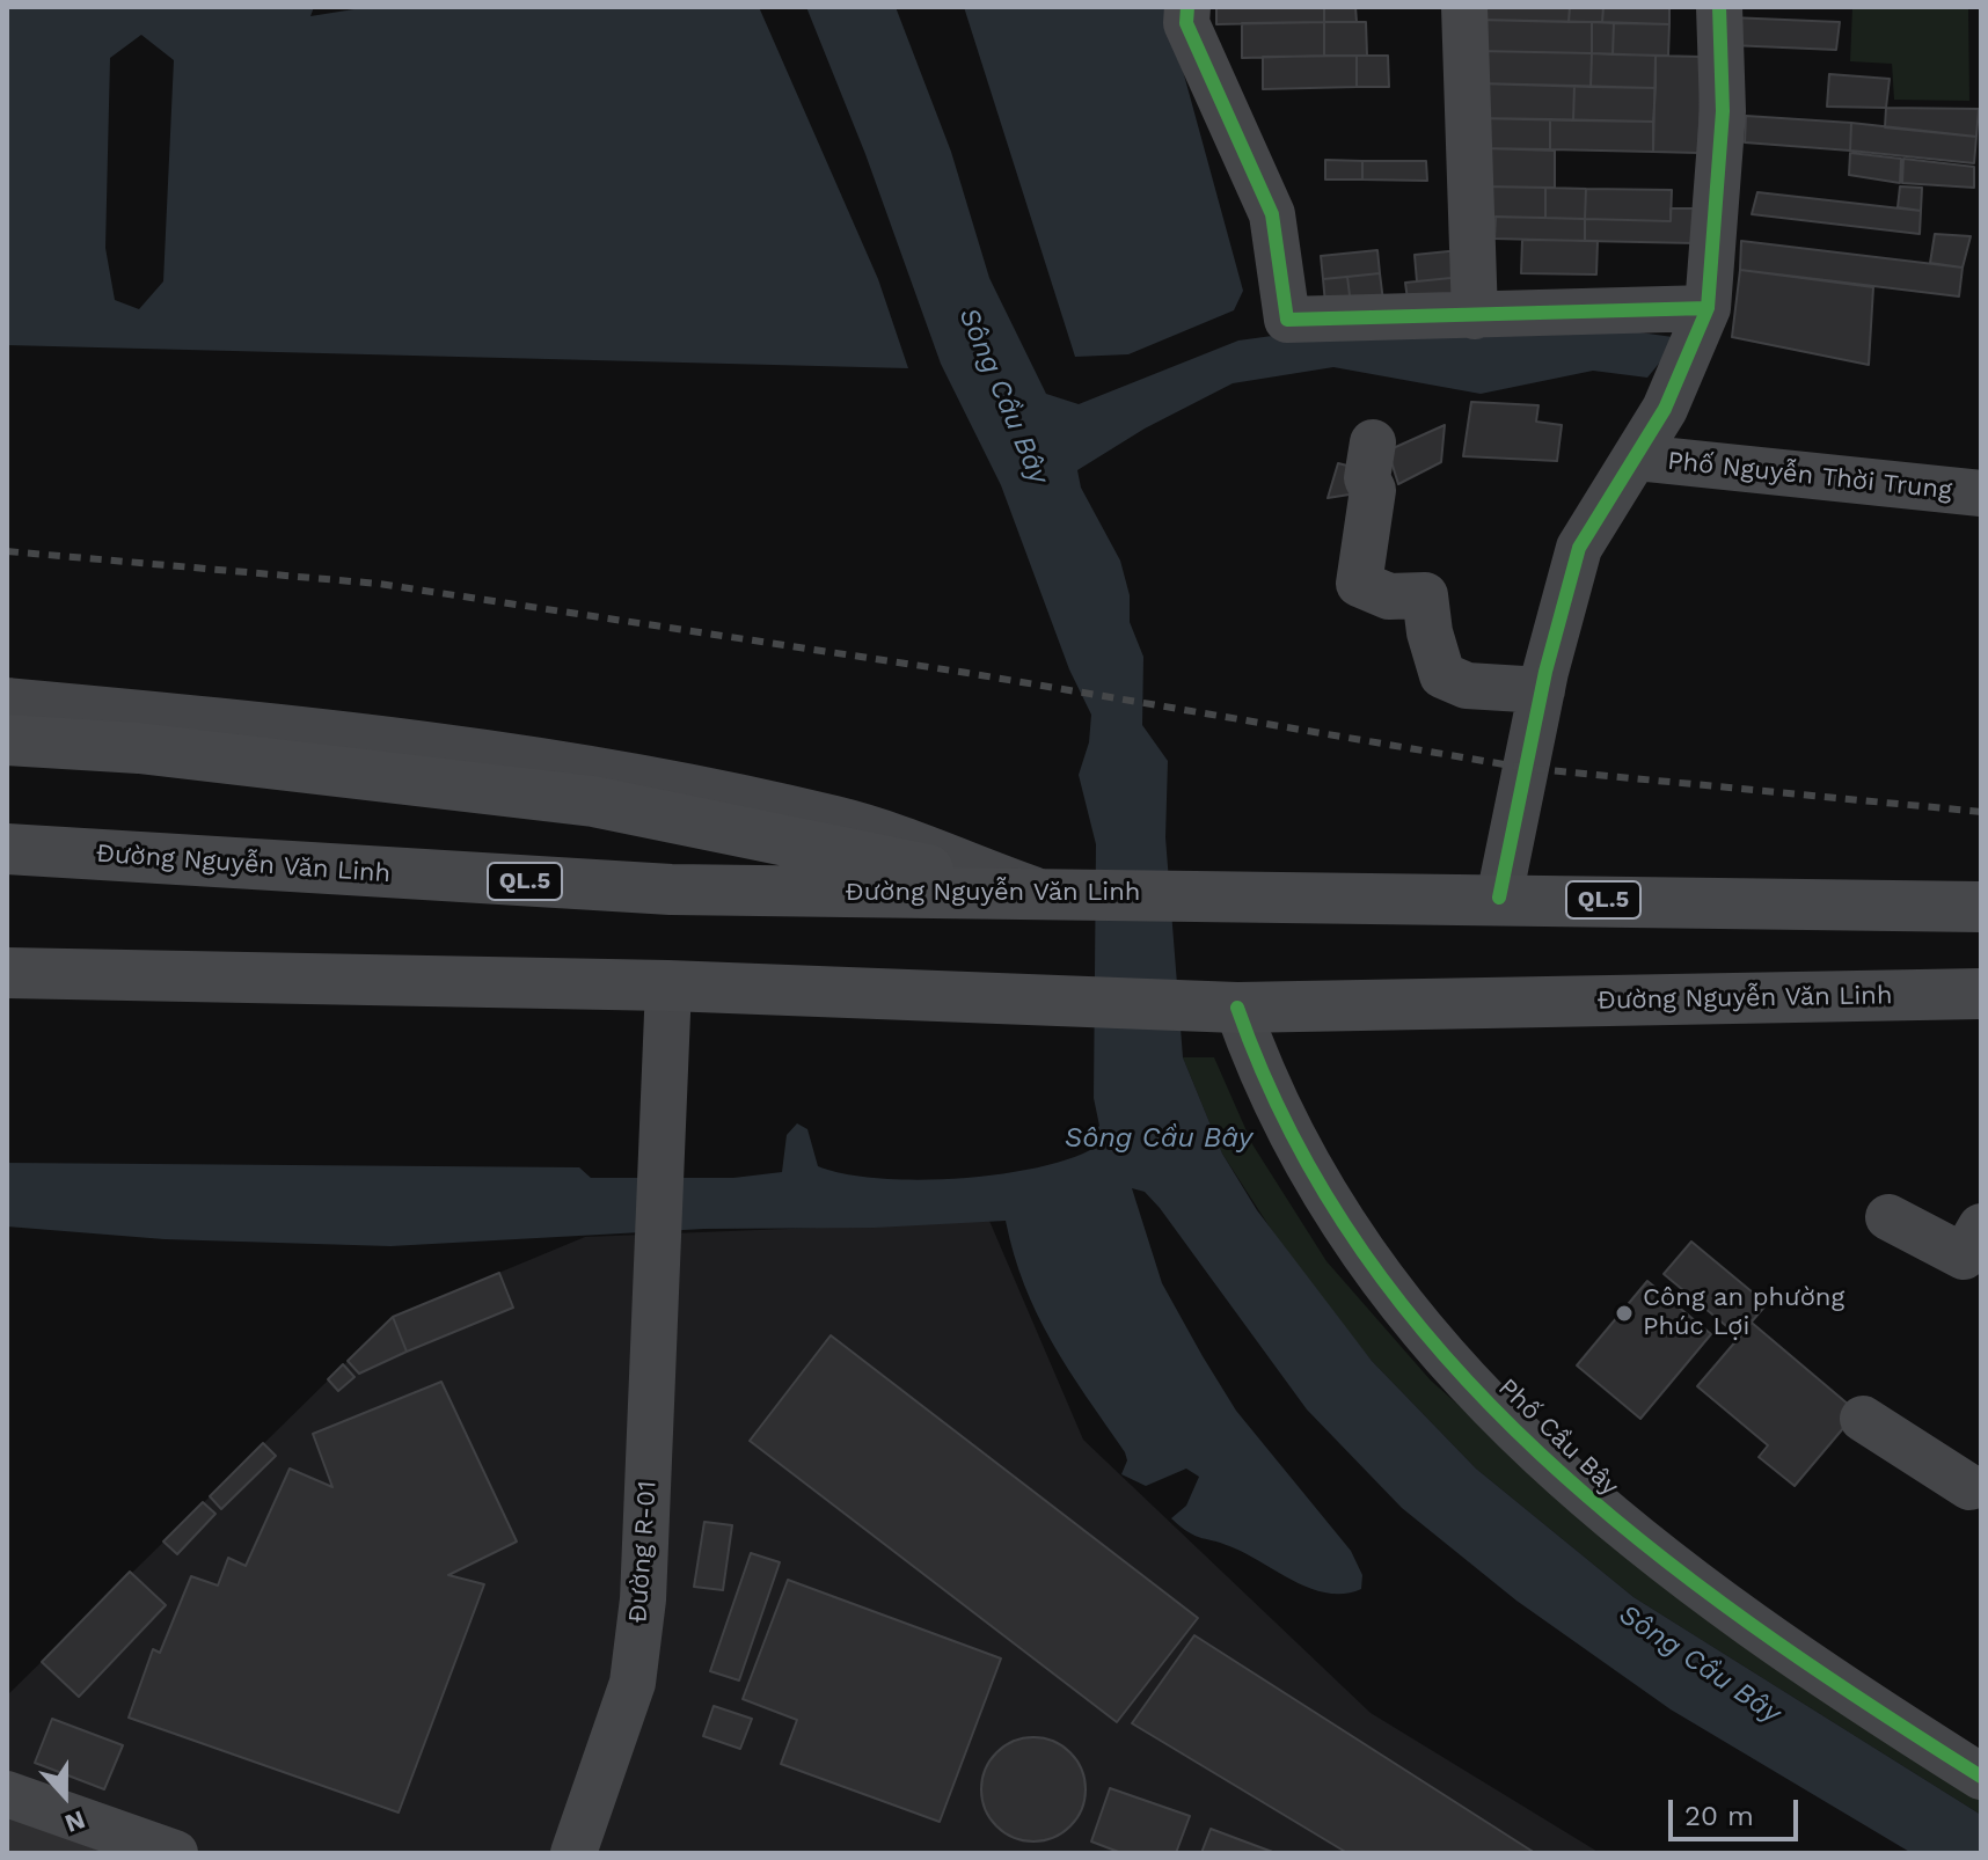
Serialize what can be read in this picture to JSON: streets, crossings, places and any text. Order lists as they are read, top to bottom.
{
  "streets": {
    "highway": ["Đường Nguyễn Văn Linh", "QL.5"],
    "street": ["Phố Nguyễn Thời Trung", "Phố Cầu Bây", "Đường R-01"]
  },
  "crossings": [
    ["Đường Nguyễn Văn Linh", "Phố Cầu Bây"],
    ["Đường Nguyễn Văn Linh", "Đường R-01"]
  ],
  "water": ["Sông Cầu Bây"],
  "places": ["Công an phường Phúc Lợi"],
  "scale_bar": "20 m",
  "north": "bottom"
}
